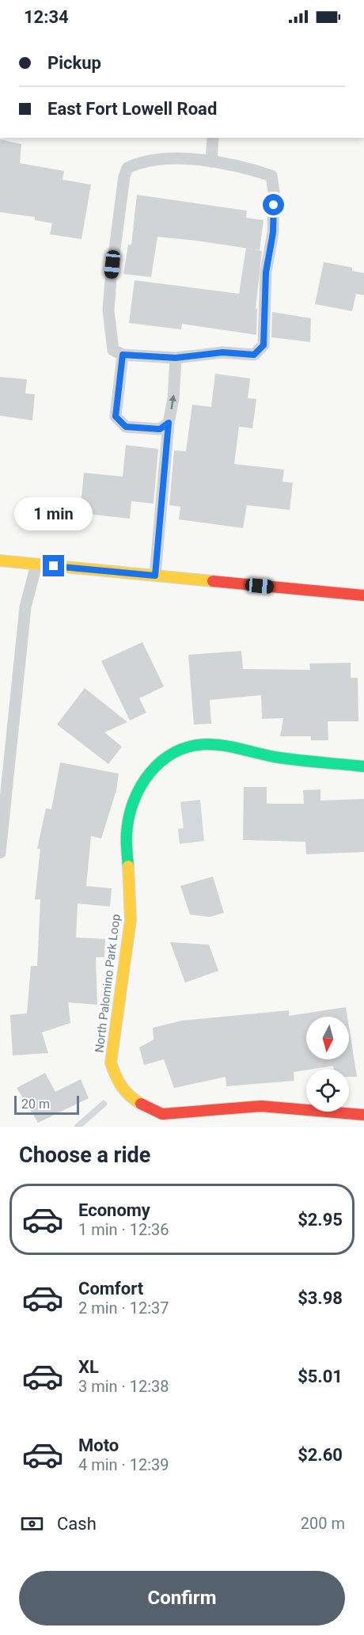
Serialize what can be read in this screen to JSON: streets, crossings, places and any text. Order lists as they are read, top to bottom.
{
  "streets": {
    "street": ["North Palomino Park Loop"]
  },
  "scale_bar": "20 m",
  "north": "bottom",
  "page": {
    "status": "12:34",
    "banner": ["Pickup", "East Fort Lowell Road"],
    "bubble": "1 min",
    "scale": "20 m",
    "heading": "Choose a ride",
    "list": [
      {
        "name": "Economy",
        "note": "1 min · 12:36",
        "value": "$2.95"
      },
      {
        "name": "Comfort",
        "note": "2 min · 12:37",
        "value": "$3.98"
      },
      {
        "name": "XL",
        "note": "3 min · 12:38",
        "value": "$5.01"
      },
      {
        "name": "Moto",
        "note": "4 min · 12:39",
        "value": "$2.60"
      }
    ],
    "pay": ["Cash", "200 m"],
    "buttons": "Confirm"
  }
}
